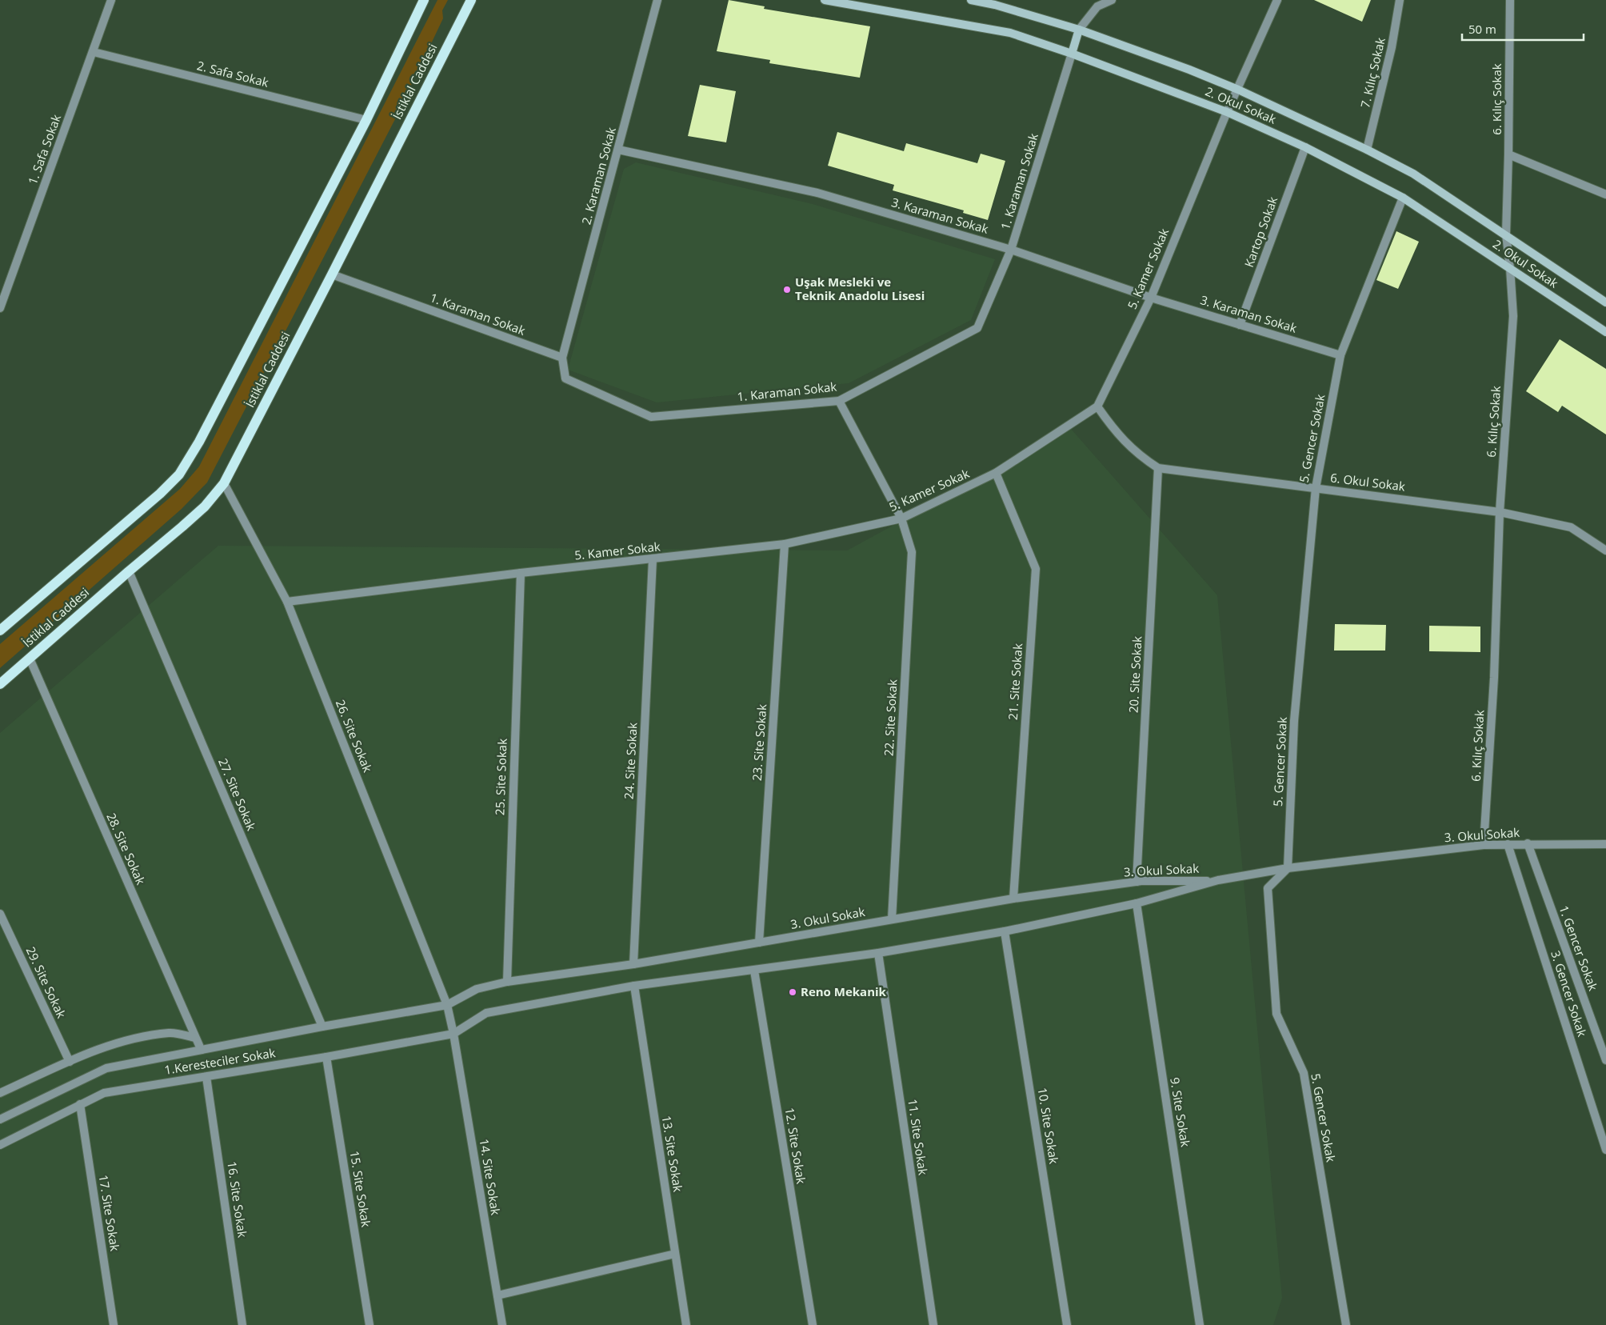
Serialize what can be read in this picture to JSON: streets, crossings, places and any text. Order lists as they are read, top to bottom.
{
  "streets": {
    "main road": ["İstiklal Caddesi"],
    "street": [
      "7. Kılıç Sokak",
      "2. Safa Sokak",
      "6. Kılıç Sokak",
      "2. Okul Sokak",
      "1. Safa Sokak",
      "2. Karaman Sokak",
      "1. Karaman Sokak",
      "3. Karaman Sokak",
      "Kartop Sokak",
      "5. Kamer Sokak",
      "5. Gencer Sokak",
      "6. Okul Sokak",
      "20. Site Sokak",
      "21. Site Sokak",
      "22. Site Sokak",
      "26. Site Sokak",
      "23. Site Sokak",
      "24. Site Sokak",
      "25. Site Sokak",
      "27. Site Sokak",
      "3. Okul Sokak",
      "28. Site Sokak",
      "1. Gencer Sokak",
      "29. Site Sokak",
      "3. Gencer Sokak",
      "1.Keresteciler Sokak",
      "9. Site Sokak",
      "10. Site Sokak",
      "11. Site Sokak",
      "12. Site Sokak",
      "13. Site Sokak",
      "14. Site Sokak",
      "15. Site Sokak",
      "16. Site Sokak",
      "17. Site Sokak"
    ]
  },
  "crossings": [
    ["7. Kılıç Sokak", "2. Okul Sokak"],
    ["2. Safa Sokak", "1. Safa Sokak"],
    ["İstiklal Caddesi", "1. Karaman Sokak"],
    ["İstiklal Caddesi", "26. Site Sokak"],
    ["İstiklal Caddesi", "27. Site Sokak"],
    ["İstiklal Caddesi", "28. Site Sokak"],
    ["6. Kılıç Sokak", "2. Okul Sokak"],
    ["6. Kılıç Sokak", "6. Okul Sokak"],
    ["6. Kılıç Sokak", "3. Okul Sokak"],
    ["2. Okul Sokak", "1. Karaman Sokak"],
    ["2. Okul Sokak", "Kartop Sokak"],
    ["2. Okul Sokak", "5. Kamer Sokak"],
    ["2. Okul Sokak", "5. Gencer Sokak"],
    ["2. Karaman Sokak", "1. Karaman Sokak"],
    ["2. Karaman Sokak", "3. Karaman Sokak"],
    ["1. Karaman Sokak", "3. Karaman Sokak"],
    ["1. Karaman Sokak", "22. Site Sokak"],
    ["3. Karaman Sokak", "Kartop Sokak"],
    ["3. Karaman Sokak", "5. Kamer Sokak"],
    ["3. Karaman Sokak", "5. Gencer Sokak"],
    ["5. Kamer Sokak", "6. Okul Sokak"],
    ["5. Kamer Sokak", "21. Site Sokak"],
    ["5. Kamer Sokak", "22. Site Sokak"],
    ["5. Kamer Sokak", "26. Site Sokak"],
    ["5. Kamer Sokak", "23. Site Sokak"],
    ["5. Kamer Sokak", "24. Site Sokak"],
    ["5. Kamer Sokak", "25. Site Sokak"],
    ["5. Gencer Sokak", "6. Okul Sokak"],
    ["5. Gencer Sokak", "3. Okul Sokak"],
    ["6. Okul Sokak", "20. Site Sokak"],
    ["20. Site Sokak", "3. Okul Sokak"],
    ["21. Site Sokak", "3. Okul Sokak"],
    ["22. Site Sokak", "3. Okul Sokak"],
    ["26. Site Sokak", "3. Okul Sokak"],
    ["26. Site Sokak", "1.Keresteciler Sokak"],
    ["26. Site Sokak", "14. Site Sokak"],
    ["23. Site Sokak", "3. Okul Sokak"],
    ["24. Site Sokak", "3. Okul Sokak"],
    ["25. Site Sokak", "3. Okul Sokak"],
    ["27. Site Sokak", "1.Keresteciler Sokak"],
    ["3. Okul Sokak", "1. Gencer Sokak"],
    ["3. Okul Sokak", "3. Gencer Sokak"],
    ["3. Okul Sokak", "1.Keresteciler Sokak"],
    ["3. Okul Sokak", "9. Site Sokak"],
    ["3. Okul Sokak", "10. Site Sokak"],
    ["3. Okul Sokak", "11. Site Sokak"],
    ["3. Okul Sokak", "12. Site Sokak"],
    ["3. Okul Sokak", "13. Site Sokak"],
    ["3. Okul Sokak", "14. Site Sokak"],
    ["28. Site Sokak", "1.Keresteciler Sokak"],
    ["1.Keresteciler Sokak", "14. Site Sokak"],
    ["1.Keresteciler Sokak", "15. Site Sokak"],
    ["1.Keresteciler Sokak", "16. Site Sokak"],
    ["1.Keresteciler Sokak", "17. Site Sokak"]
  ],
  "places": ["Uşak Mesleki ve Teknik Anadolu Lisesi", "Reno Mekanik"],
  "scale_bar": "50 m"
}
